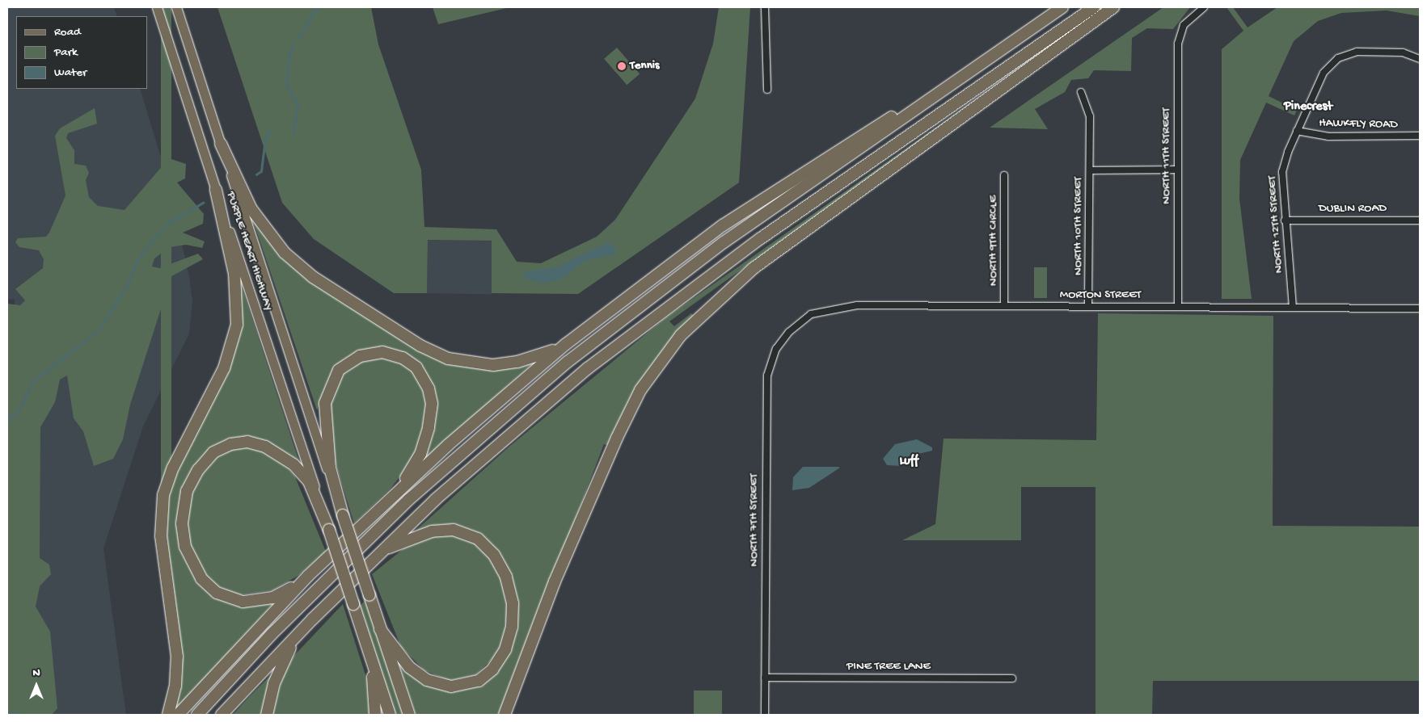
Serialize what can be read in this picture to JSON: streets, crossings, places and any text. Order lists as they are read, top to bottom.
{
  "streets": {
    "main road": ["PURPLE HEART HIGHWAY"],
    "street": [
      "HAWKFLY ROAD",
      "NORTH 11TH STREET",
      "DUBLIN ROAD",
      "NORTH 12TH STREET",
      "NORTH 10TH STREET",
      "NORTH 9TH CIRCLE",
      "MORTON STREET",
      "NORTH 7TH STREET",
      "PINE TREE LANE"
    ]
  },
  "crossings": [
    ["HAWKFLY ROAD", "NORTH 12TH STREET"],
    ["NORTH 11TH STREET", "MORTON STREET"],
    ["DUBLIN ROAD", "NORTH 12TH STREET"],
    ["NORTH 12TH STREET", "MORTON STREET"],
    ["NORTH 10TH STREET", "MORTON STREET"],
    ["NORTH 9TH CIRCLE", "MORTON STREET"],
    ["MORTON STREET", "NORTH 7TH STREET"],
    ["NORTH 7TH STREET", "PINE TREE LANE"]
  ],
  "districts": ["Pinecrest", "Luff"],
  "places": ["Tennis"],
  "legend": ["Road", "Park", "Water"],
  "north": "top"
}
